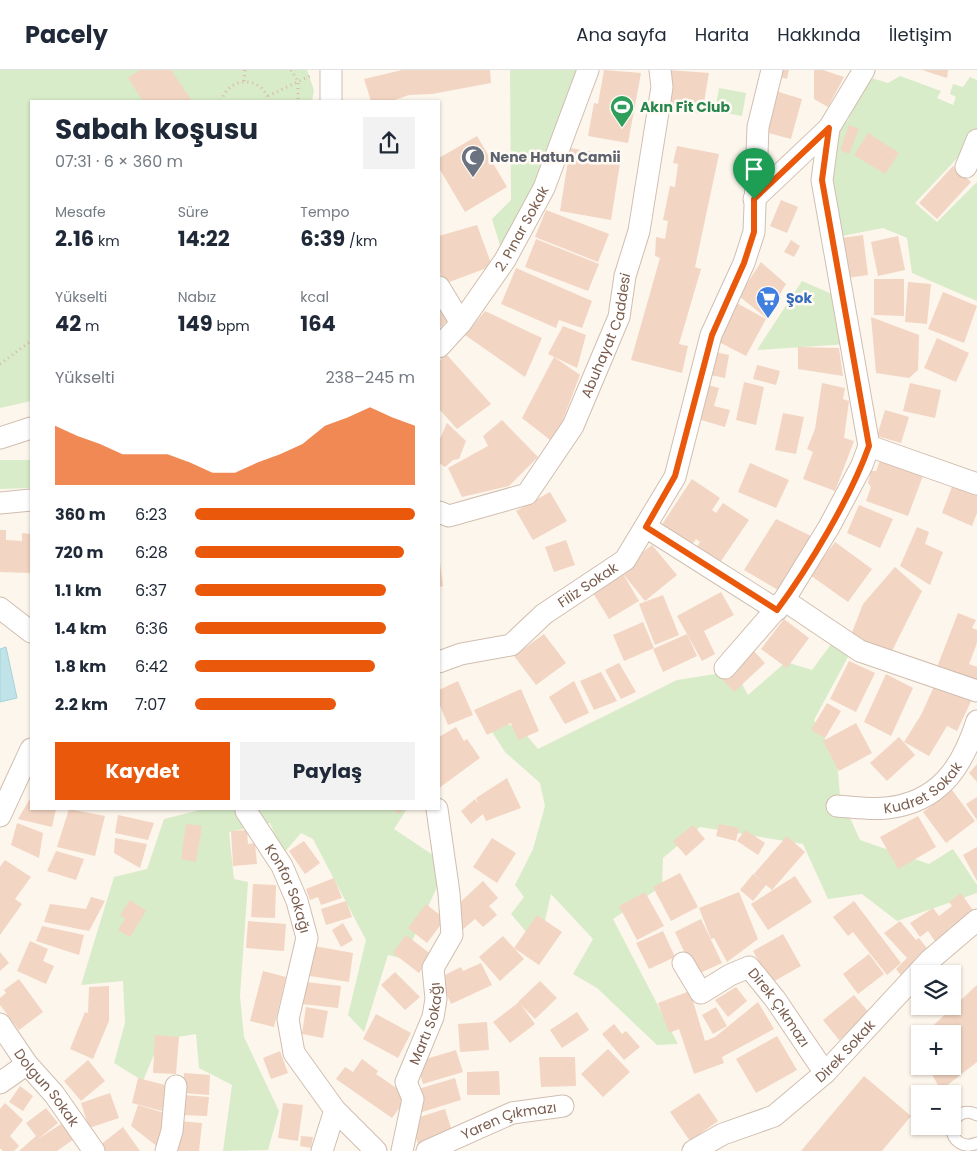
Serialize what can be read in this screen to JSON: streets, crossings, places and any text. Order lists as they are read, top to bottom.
{
  "streets": {
    "street": [
      "2. Pınar Sokak",
      "Abuhayat Caddesi",
      "Filiz Sokak",
      "Kudret Sokak",
      "Konfor Sokağı",
      "Direk Çıkmazı",
      "Martı Sokağı",
      "Direk Sokak",
      "Dolgun Sokak",
      "Yaren Çıkmazı"
    ]
  },
  "crossings": [
    ["Direk Çıkmazı", "Direk Sokak"]
  ],
  "places": {
    "sports": ["Akın Fit Club"],
    "mosque": ["Nene Hatun Camii"],
    "supermarket": ["Şok"]
  },
  "page": {
    "header": "Pacely",
    "nav": [
      "Ana sayfa",
      "Harita",
      "Hakkında",
      "İletişim"
    ],
    "heading": ["Sabah koşusu", "07:31 · 6 × 360 m"],
    "stats": [
      ["Mesafe", "2.16 km"],
      ["Süre", "14:22"],
      ["Tempo", "6:39 /km"],
      ["Yükselti", "42 m"],
      ["Nabız", "149 bpm"],
      ["kcal", "164"]
    ],
    "chart": ["Yükselti", "238–245 m"],
    "list": [
      {
        "name": "360 m",
        "note": "6:23"
      },
      {
        "name": "720 m",
        "note": "6:28"
      },
      {
        "name": "1.1 km",
        "note": "6:37"
      },
      {
        "name": "1.4 km",
        "note": "6:36"
      },
      {
        "name": "1.8 km",
        "note": "6:42"
      },
      {
        "name": "2.2 km",
        "note": "7:07"
      }
    ],
    "buttons": ["Kaydet", "Paylaş"],
    "map_buttons": ["+", "−"]
  }
}
